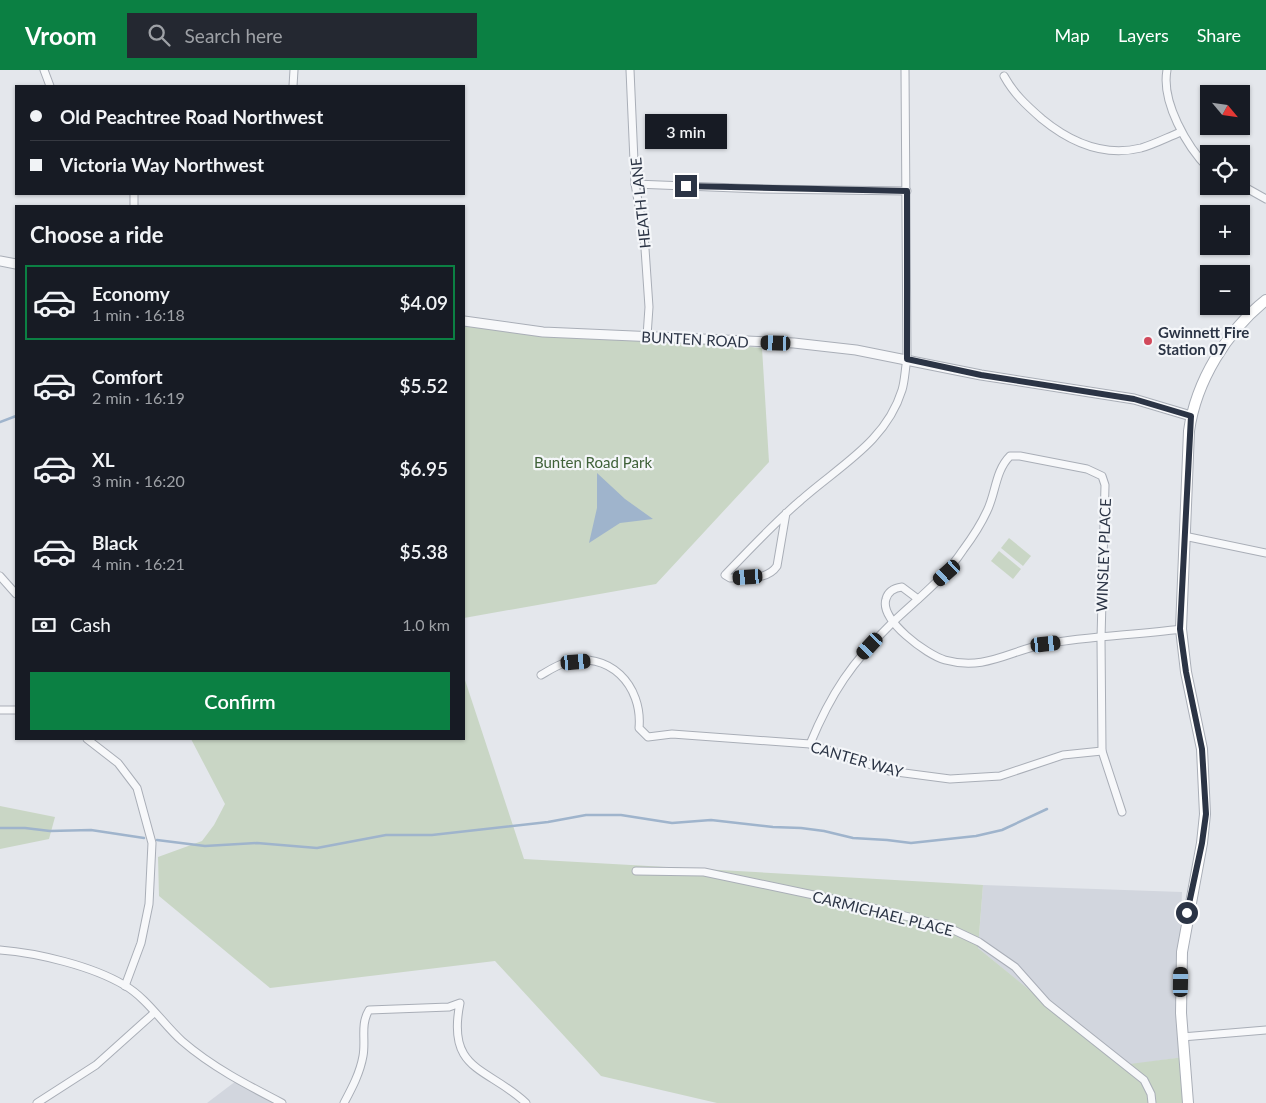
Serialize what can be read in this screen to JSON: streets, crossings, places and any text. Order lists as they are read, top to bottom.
{
  "streets": {
    "street": [
      "HEATH LANE",
      "BUNTEN ROAD",
      "WINSLEY PLACE",
      "CANTER WAY",
      "CARMICHAEL PLACE"
    ]
  },
  "crossings": [
    ["HEATH LANE", "BUNTEN ROAD"],
    ["WINSLEY PLACE", "CANTER WAY"]
  ],
  "parks": ["Bunten Road Park"],
  "places": ["Gwinnett Fire Station 07"],
  "north": "bottom right",
  "page": {
    "header": "Vroom",
    "search": "Search here",
    "nav": ["Map", "Layers", "Share"],
    "map_buttons": ["+", "−"],
    "banner": ["Old Peachtree Road Northwest", "Victoria Way Northwest"],
    "bubble": "3 min",
    "heading": "Choose a ride",
    "list": [
      {
        "name": "Economy",
        "note": "1 min · 16:18",
        "value": "$4.09"
      },
      {
        "name": "Comfort",
        "note": "2 min · 16:19",
        "value": "$5.52"
      },
      {
        "name": "XL",
        "note": "3 min · 16:20",
        "value": "$6.95"
      },
      {
        "name": "Black",
        "note": "4 min · 16:21",
        "value": "$5.38"
      }
    ],
    "pay": ["Cash", "1.0 km"],
    "buttons": "Confirm"
  }
}
